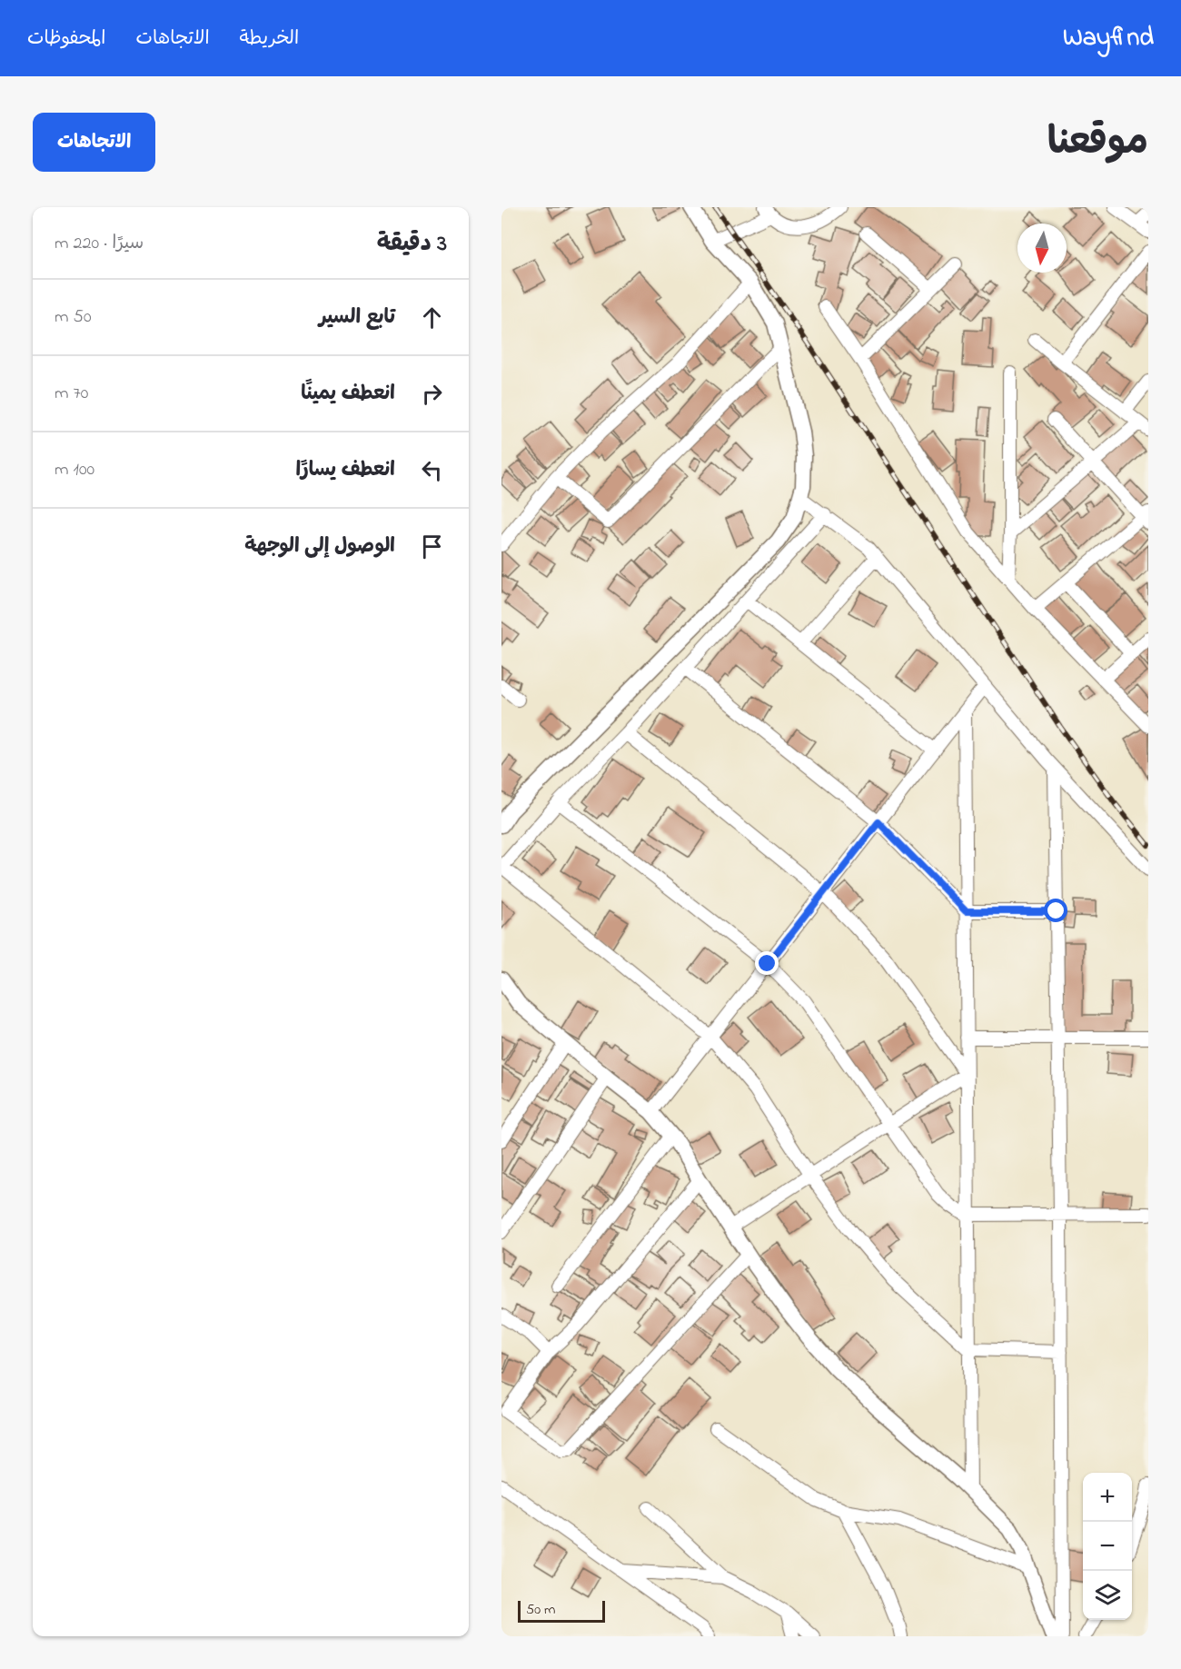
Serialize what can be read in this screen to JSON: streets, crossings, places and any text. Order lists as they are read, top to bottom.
{
  "scale_bar": "50 m",
  "north": "bottom",
  "page": {
    "header": "Wayfind",
    "nav": ["الخريطة", "الاتجاهات", "المحفوظات"],
    "title": "موقعنا",
    "buttons": "الاتجاهات",
    "heading": ["3 دقيقة", "سيرًا · 220 m"],
    "list": [
      ["تابع السير", "50 m"],
      ["انعطف يمينًا", "70 m"],
      ["انعطف يسارًا", "100 m"],
      "الوصول إلى الوجهة"
    ],
    "map_buttons": ["+", "−"],
    "scale": "50 m"
  }
}
